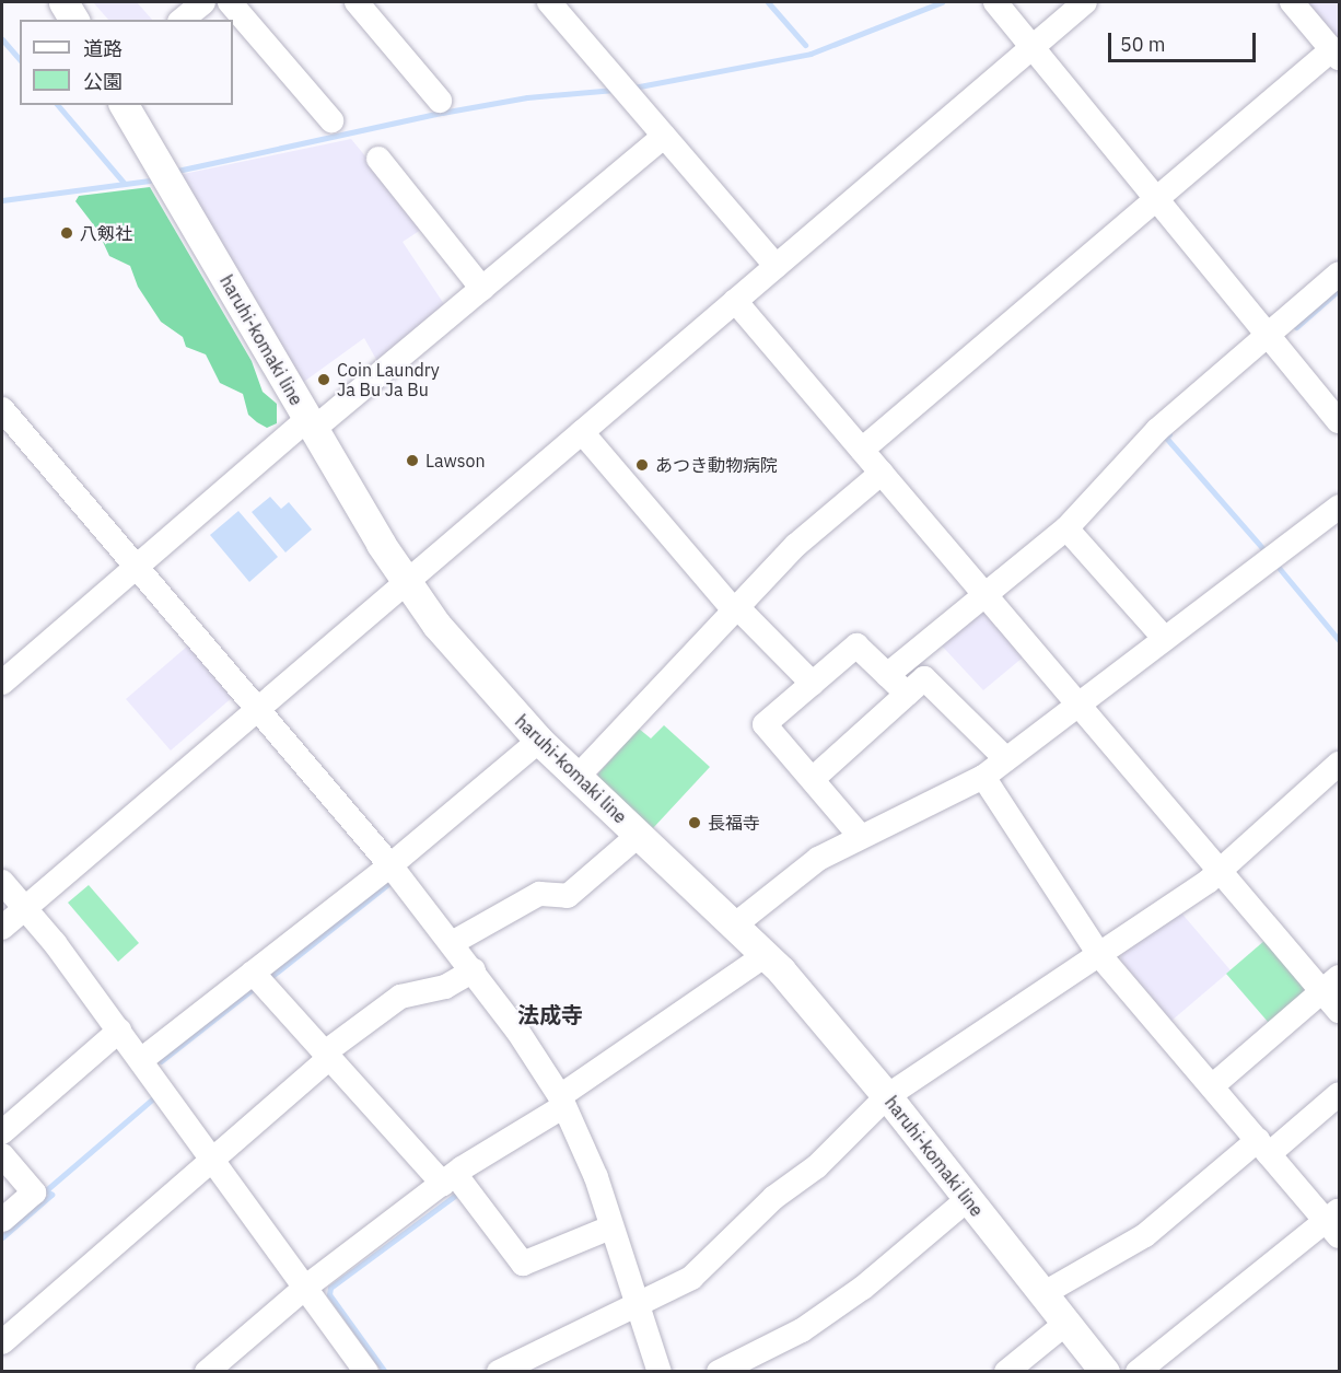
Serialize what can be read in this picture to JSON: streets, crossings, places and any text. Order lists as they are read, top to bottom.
{
  "streets": {
    "main road": ["haruhi-komaki line"]
  },
  "districts": ["法成寺"],
  "places": [
    "八剱社",
    "Coin Laundry Ja Bu Ja Bu",
    "Lawson",
    "あつき動物病院",
    "長福寺"
  ],
  "legend": ["道路", "公園"],
  "scale_bar": "50 m"
}
